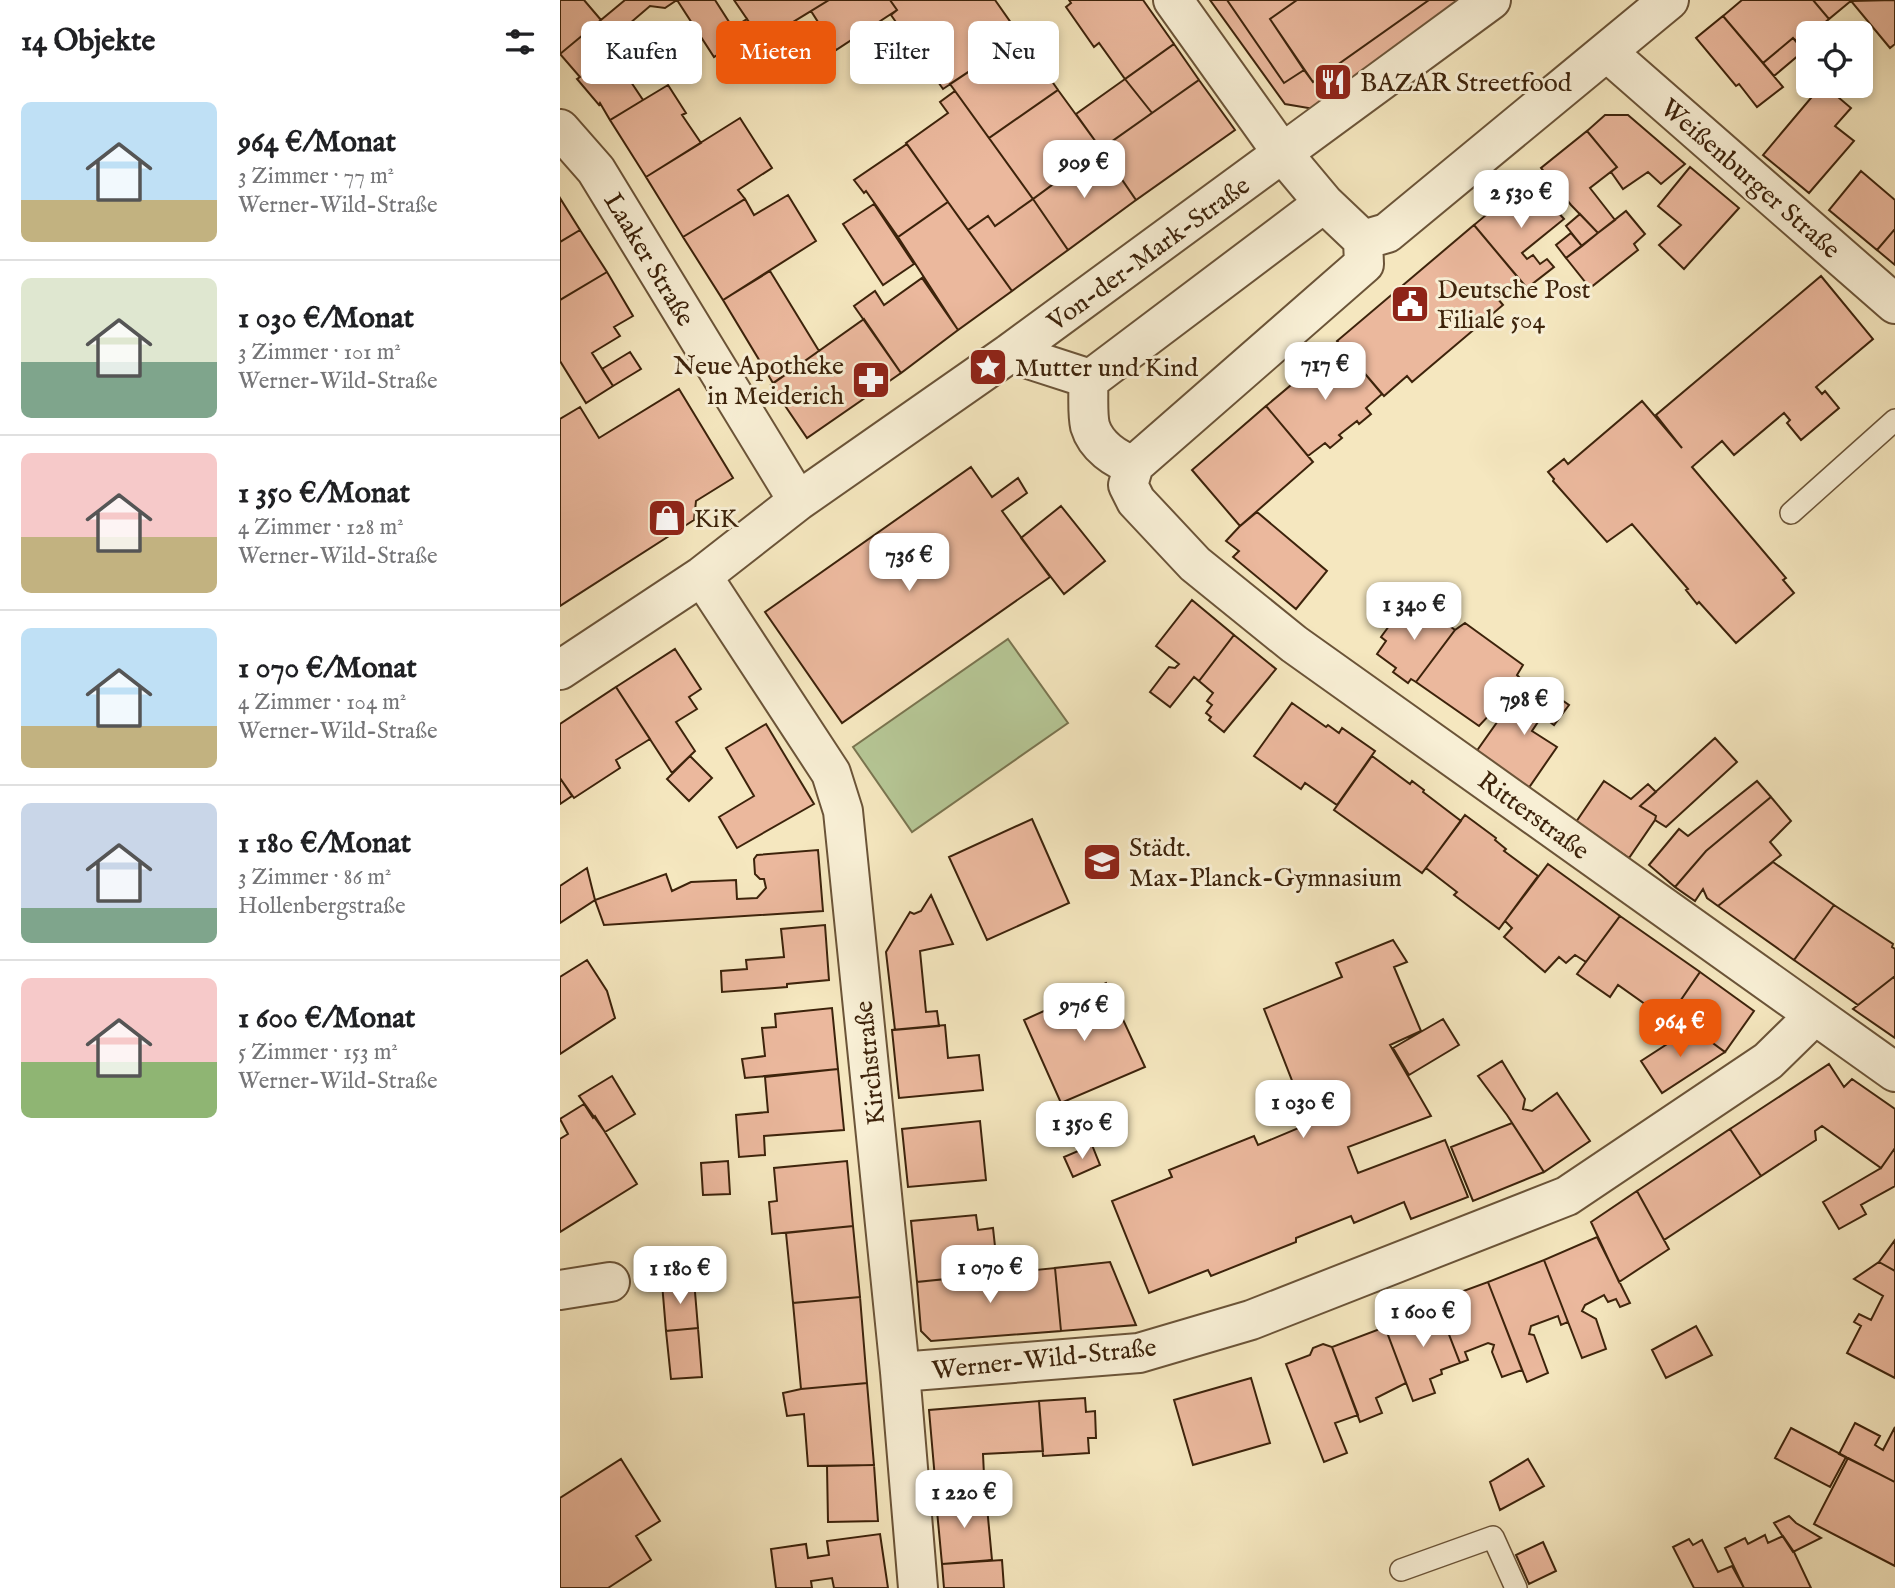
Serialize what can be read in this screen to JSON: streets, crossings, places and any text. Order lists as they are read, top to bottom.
{
  "streets": {
    "street": [
      "Weißenburger Straße",
      "Von-der-Mark-Straße",
      "Laaker Straße",
      "Ritterstraße",
      "Kirchstraße",
      "Werner-Wild-Straße"
    ]
  },
  "crossings": [
    ["Von-der-Mark-Straße", "Laaker Straße"],
    ["Von-der-Mark-Straße", "Kirchstraße"],
    ["Ritterstraße", "Werner-Wild-Straße"],
    ["Kirchstraße", "Werner-Wild-Straße"]
  ],
  "places": {
    "restaurant": ["BAZAR Streetfood"],
    "public building": ["Deutsche Post Filiale 504"],
    "place": ["Mutter und Kind"],
    "pharmacy": ["Neue Apotheke in Meiderich"],
    "shop": ["KiK"],
    "school or university": ["Städt. Max-Planck-Gymnasium"]
  },
  "page": {
    "heading": "14 Objekte",
    "chip": [
      "Kaufen",
      "Mieten",
      "Filter",
      "Neu"
    ],
    "list": [
      {
        "name": "964 €/Monat",
        "note": "3 Zimmer · 77 m² · Werner-Wild-Straße"
      },
      {
        "name": "1 030 €/Monat",
        "note": "3 Zimmer · 101 m² · Werner-Wild-Straße"
      },
      {
        "name": "1 350 €/Monat",
        "note": "4 Zimmer · 128 m² · Werner-Wild-Straße"
      },
      {
        "name": "1 070 €/Monat",
        "note": "4 Zimmer · 104 m² · Werner-Wild-Straße"
      },
      {
        "name": "1 180 €/Monat",
        "note": "3 Zimmer · 86 m² · Hollenbergstraße"
      },
      {
        "name": "1 600 €/Monat",
        "note": "5 Zimmer · 153 m² · Werner-Wild-Straße"
      }
    ],
    "price": [
      "909 €",
      "2 530 €",
      "717 €",
      "736 €",
      "1 340 €",
      "798 €",
      "976 €",
      "964 €",
      "1 030 €",
      "1 350 €",
      "1 070 €",
      "1 180 €",
      "1 600 €",
      "1 220 €"
    ]
  }
}
